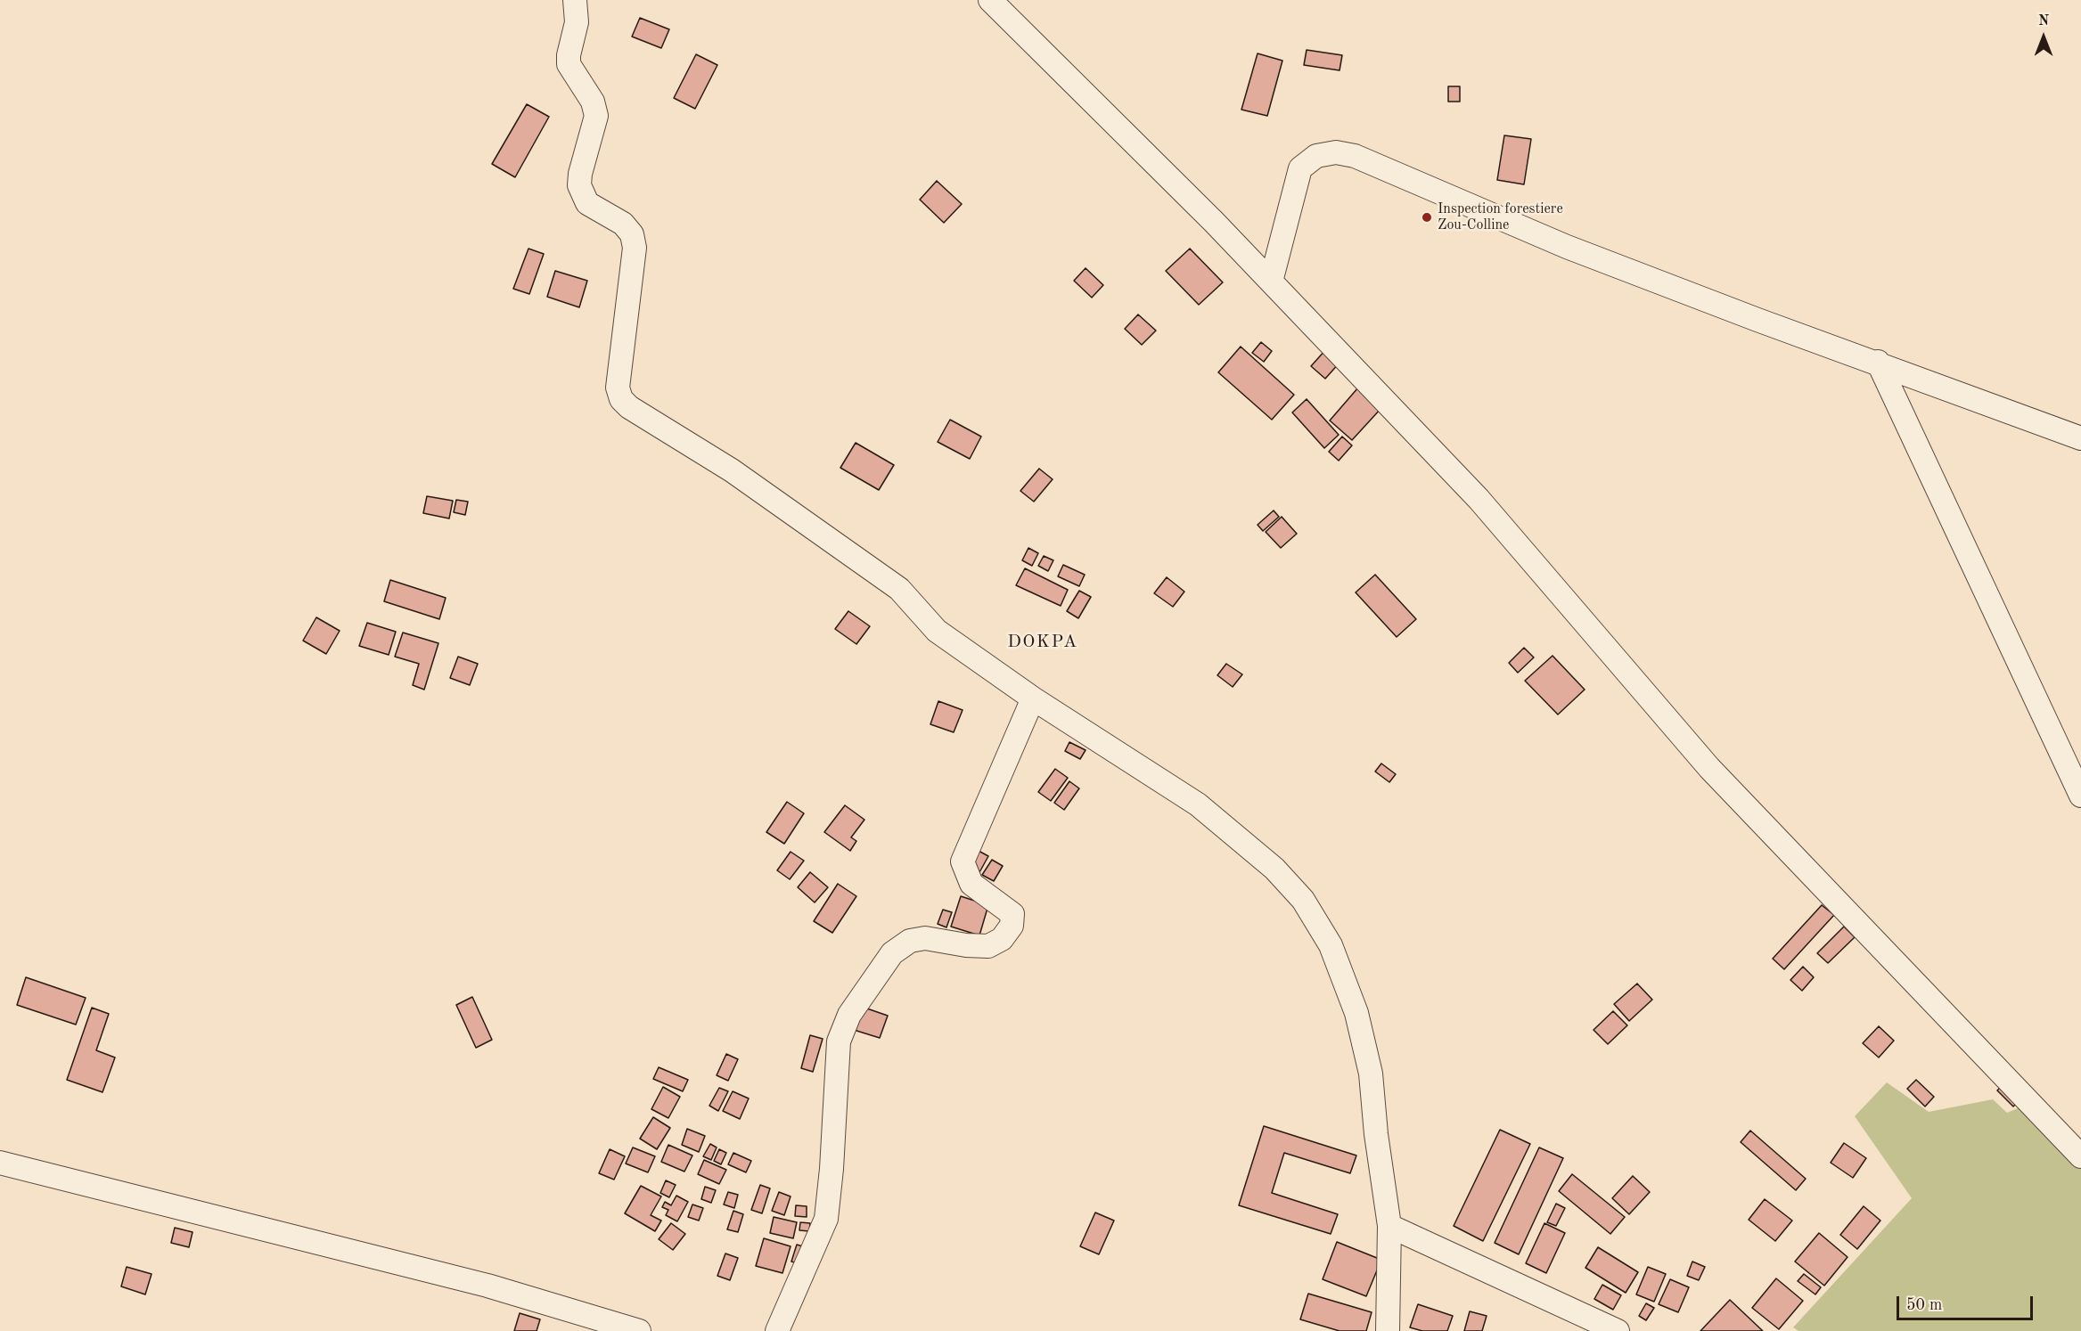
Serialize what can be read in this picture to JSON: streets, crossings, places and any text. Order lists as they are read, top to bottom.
{
  "districts": ["DOKPA"],
  "places": ["Inspection forestiere Zou-Colline"],
  "scale_bar": "50 m",
  "north": "top"
}
